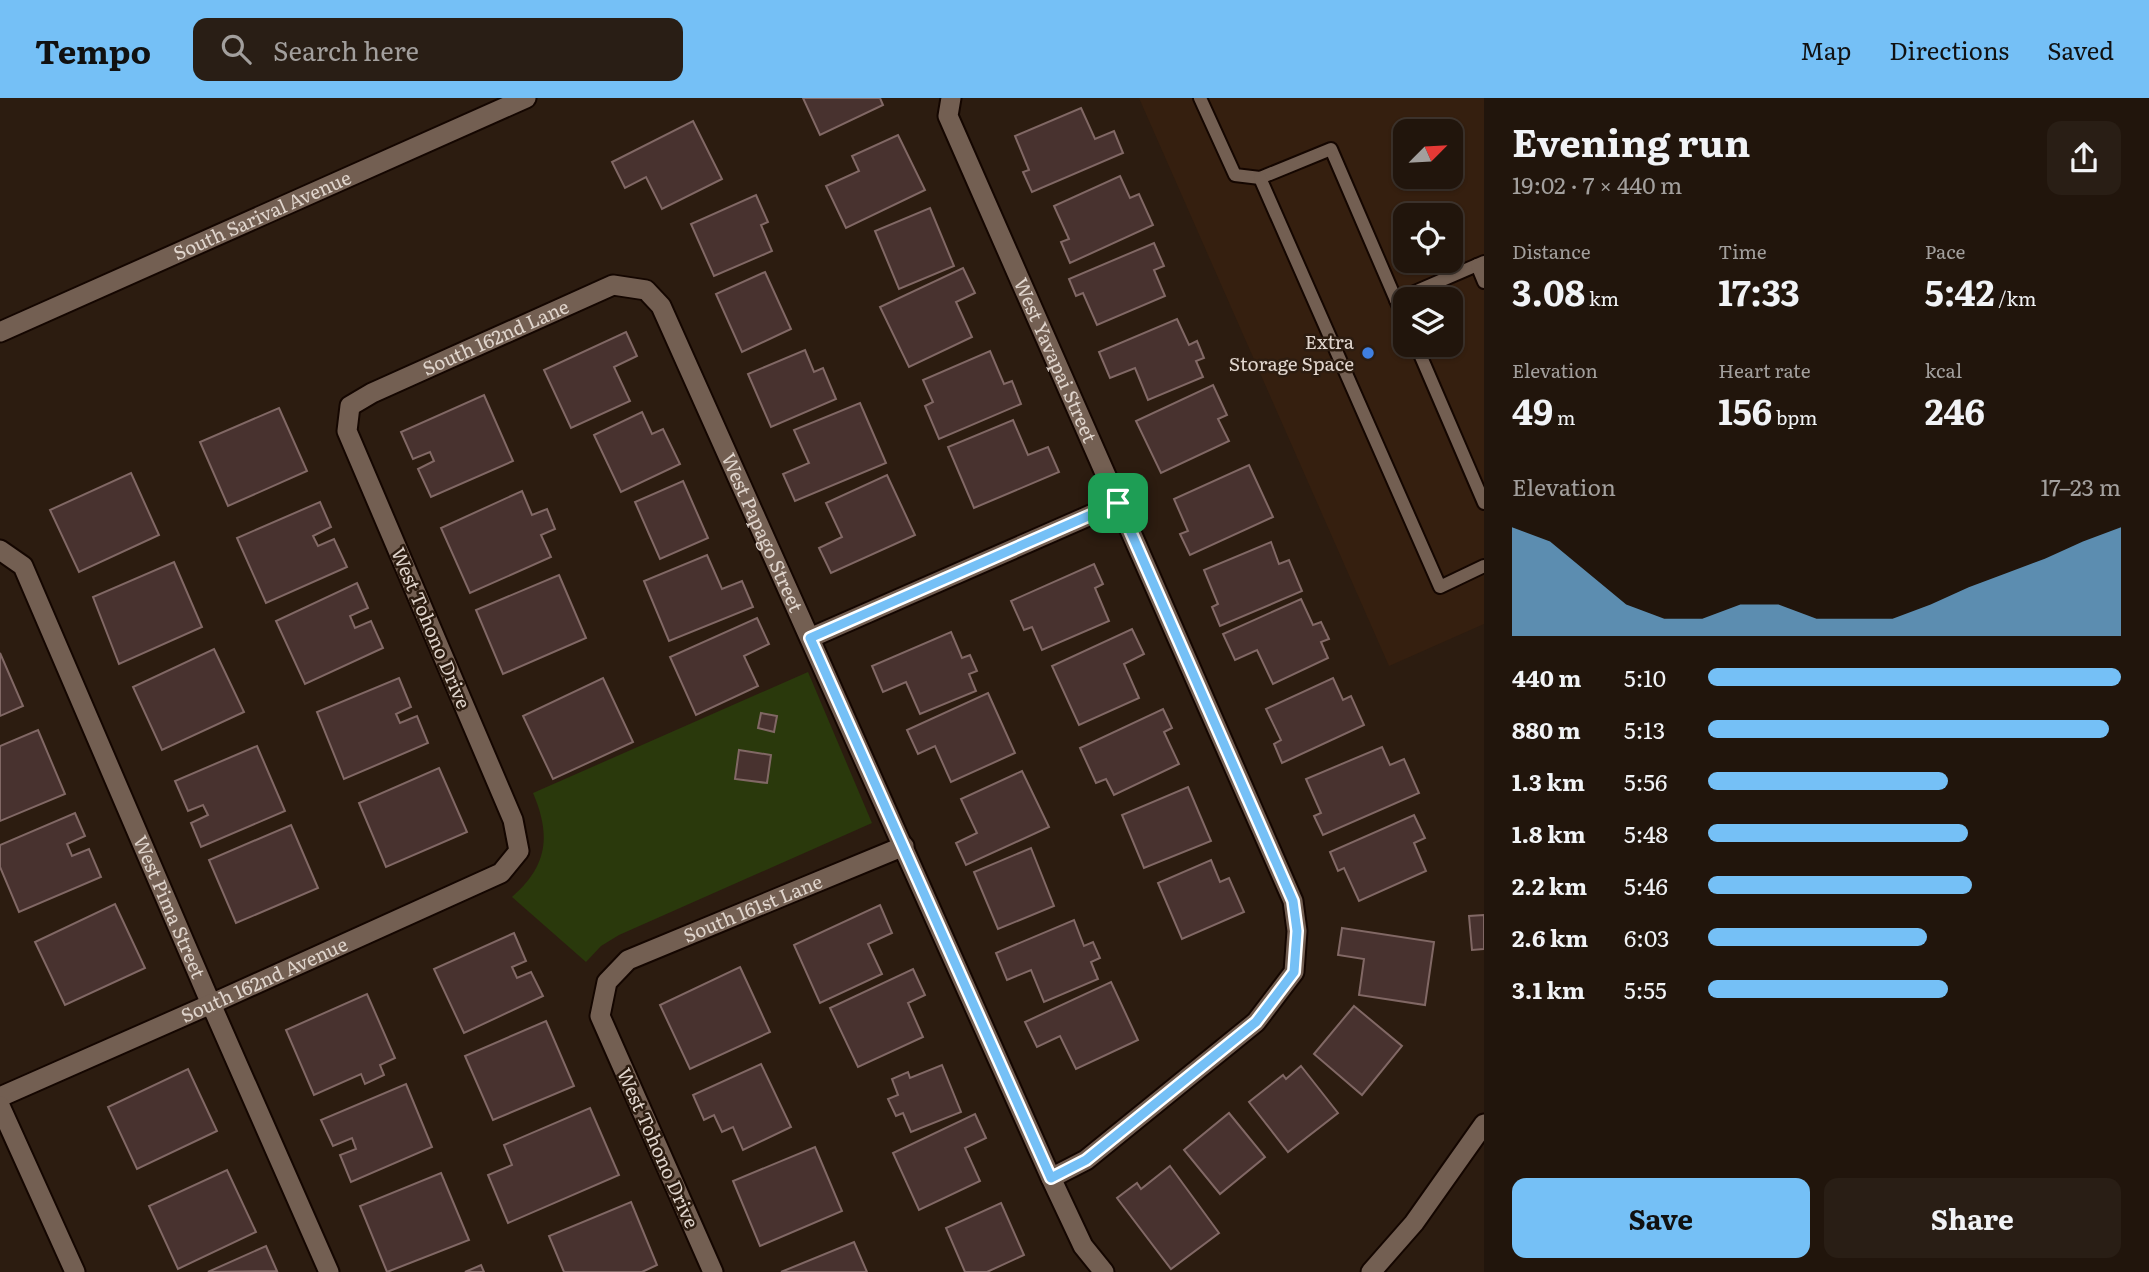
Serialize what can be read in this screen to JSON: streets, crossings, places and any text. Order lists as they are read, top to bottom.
{
  "streets": {
    "street": [
      "South Sarival Avenue",
      "South 162nd Lane",
      "West Yavapai Street",
      "West Papago Street",
      "West Tohono Drive",
      "West Pima Street",
      "South 161st Lane",
      "South 162nd Avenue"
    ]
  },
  "crossings": [
    ["South 162nd Lane", "West Papago Street"],
    ["South 162nd Lane", "West Tohono Drive"],
    ["West Yavapai Street", "West Papago Street"],
    ["West Papago Street", "South 161st Lane"],
    ["West Tohono Drive", "South 161st Lane"],
    ["West Tohono Drive", "South 162nd Avenue"],
    ["West Pima Street", "South 162nd Avenue"]
  ],
  "places": ["Extra Storage Space"],
  "north": "top right",
  "page": {
    "header": "Tempo",
    "search": "Search here",
    "nav": ["Map", "Directions", "Saved"],
    "heading": ["Evening run", "19:02 · 7 × 440 m"],
    "stats": [
      ["Distance", "3.08 km"],
      ["Time", "17:33"],
      ["Pace", "5:42 /km"],
      ["Elevation", "49 m"],
      ["Heart rate", "156 bpm"],
      ["kcal", "246"]
    ],
    "chart": ["Elevation", "17–23 m"],
    "list": [
      {
        "name": "440 m",
        "note": "5:10"
      },
      {
        "name": "880 m",
        "note": "5:13"
      },
      {
        "name": "1.3 km",
        "note": "5:56"
      },
      {
        "name": "1.8 km",
        "note": "5:48"
      },
      {
        "name": "2.2 km",
        "note": "5:46"
      },
      {
        "name": "2.6 km",
        "note": "6:03"
      },
      {
        "name": "3.1 km",
        "note": "5:55"
      }
    ],
    "buttons": ["Save", "Share"]
  }
}
